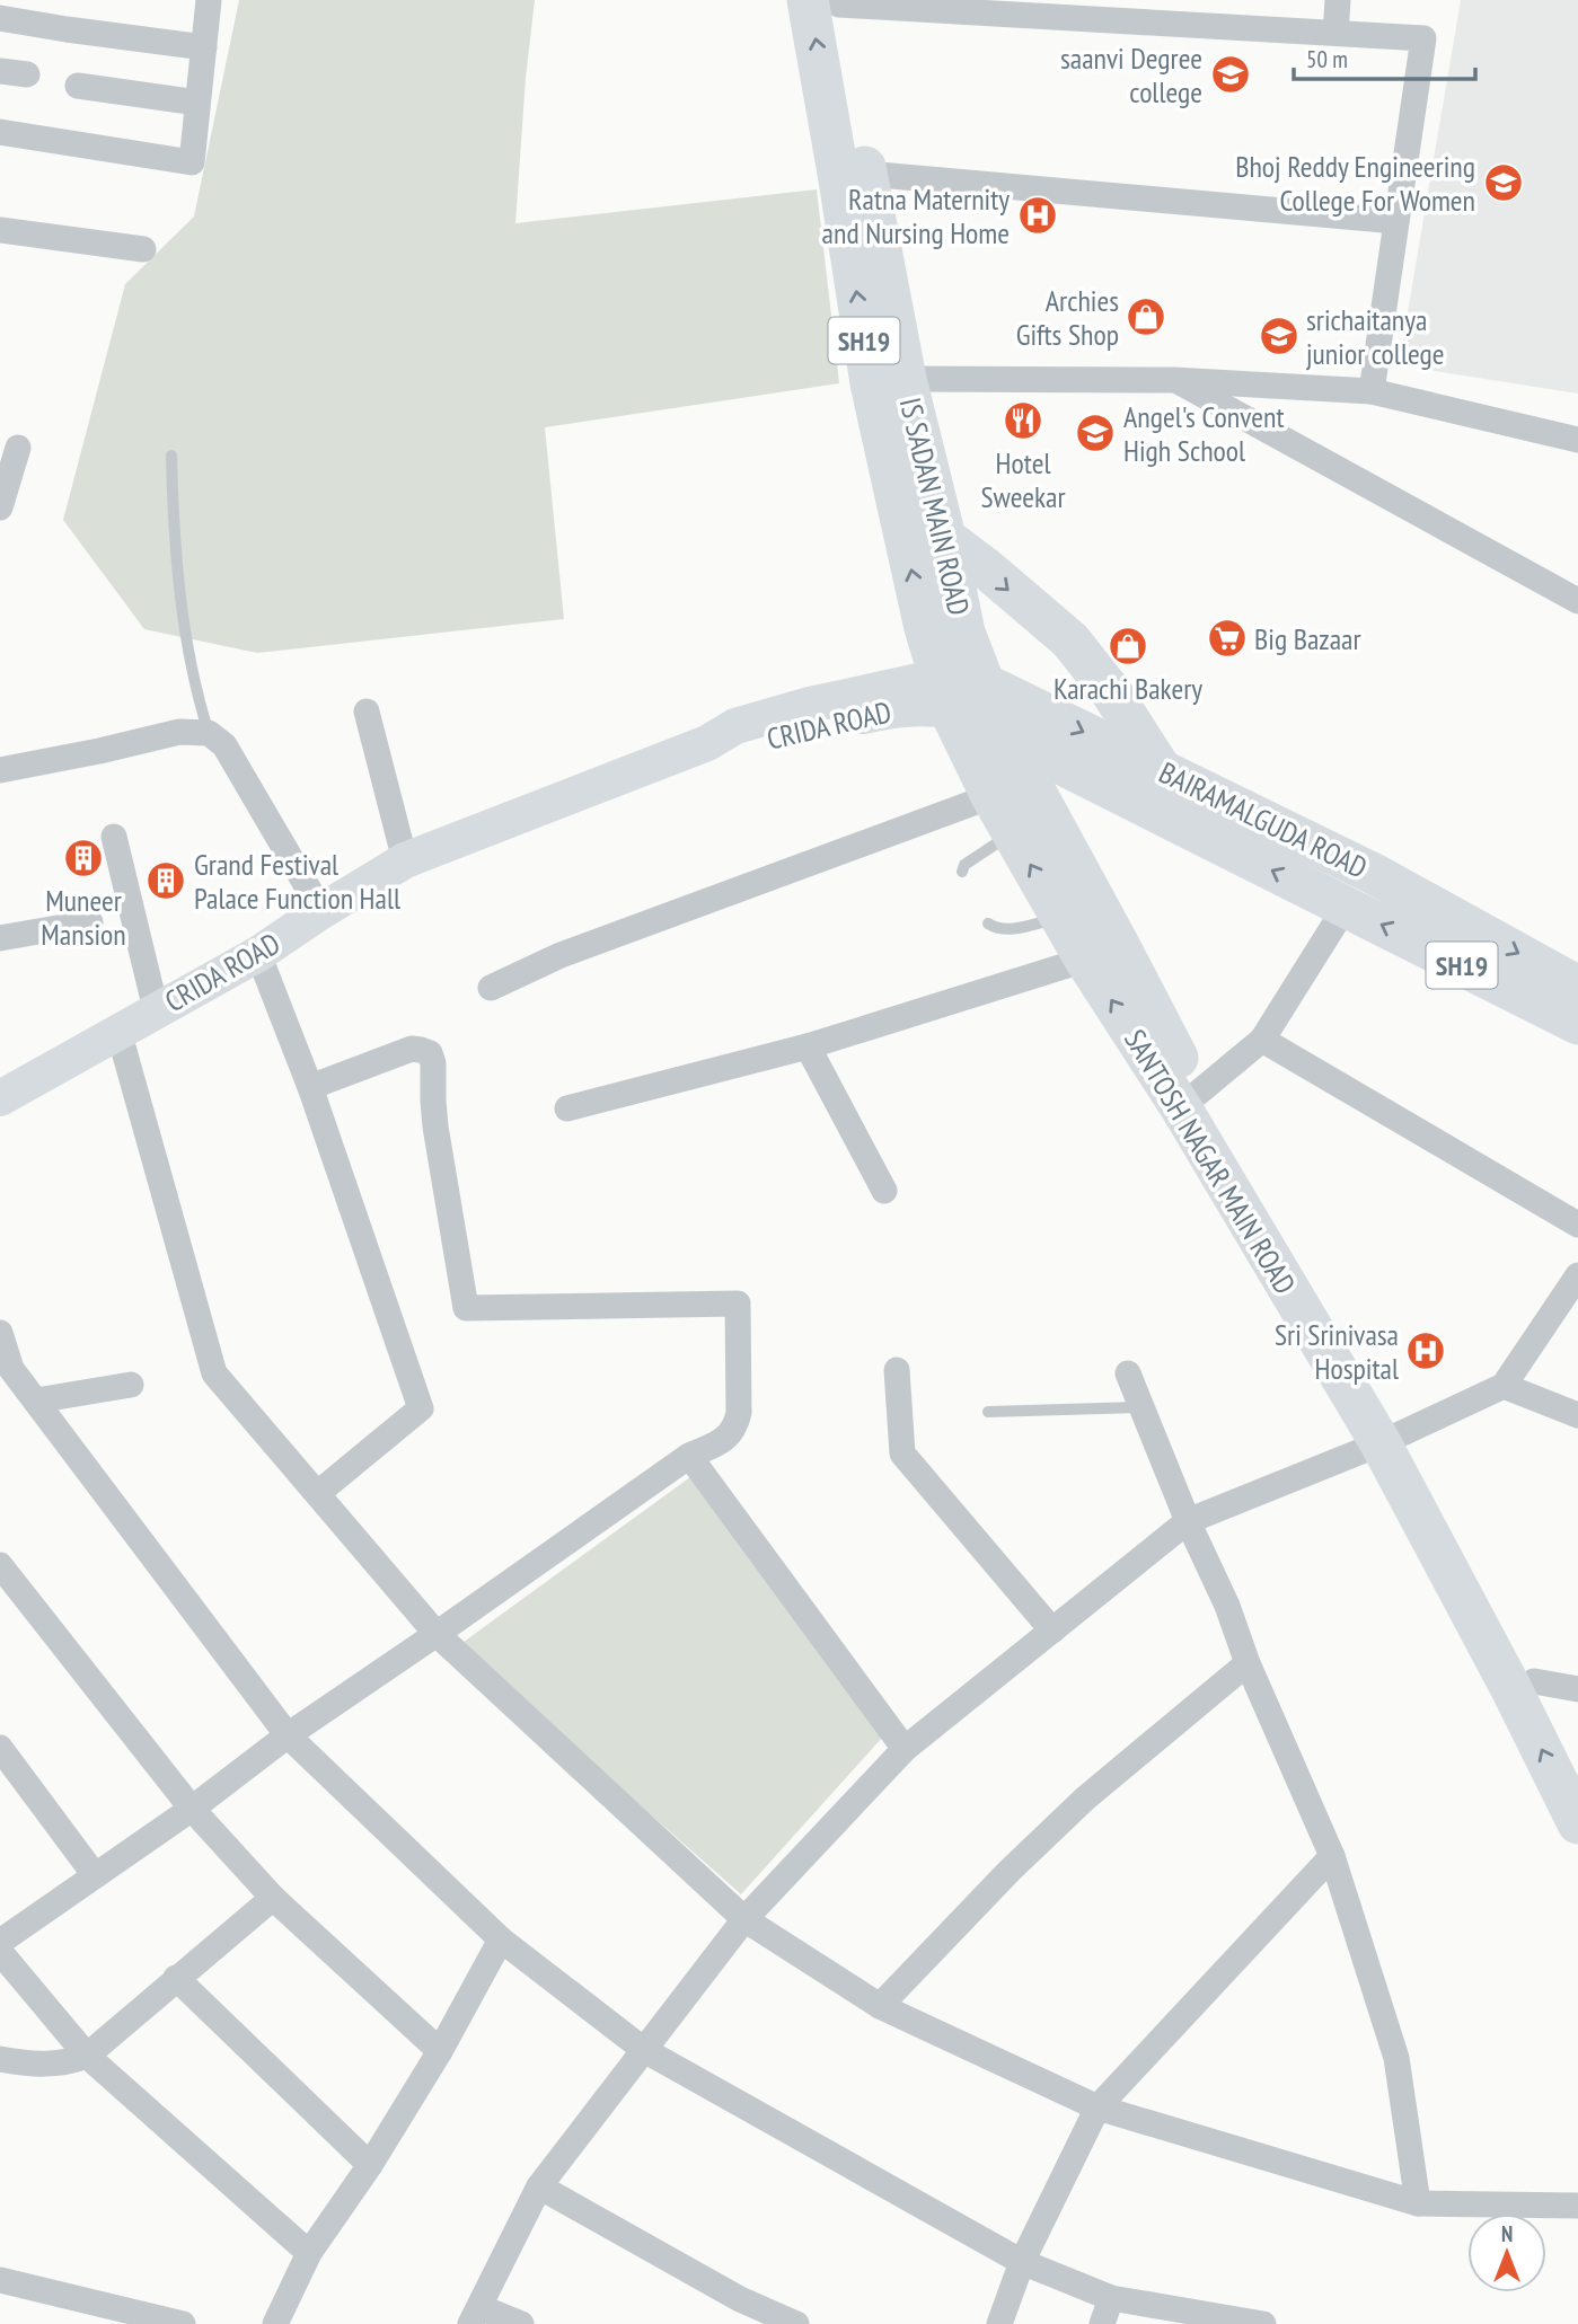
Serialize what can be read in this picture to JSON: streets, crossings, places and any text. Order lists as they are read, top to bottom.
{
  "streets": {
    "main road": [
      "SH19",
      "IS SADAN MAIN ROAD",
      "CRIDA ROAD",
      "BAIRAMALGUDA ROAD",
      "SANTOSH NAGAR MAIN ROAD"
    ]
  },
  "crossings": [
    ["IS SADAN MAIN ROAD", "CRIDA ROAD"],
    ["IS SADAN MAIN ROAD", "BAIRAMALGUDA ROAD"],
    ["IS SADAN MAIN ROAD", "SANTOSH NAGAR MAIN ROAD"],
    ["CRIDA ROAD", "BAIRAMALGUDA ROAD"],
    ["CRIDA ROAD", "SANTOSH NAGAR MAIN ROAD"],
    ["BAIRAMALGUDA ROAD", "SANTOSH NAGAR MAIN ROAD"]
  ],
  "places": {
    "school or university": [
      "saanvi Degree college",
      "Bhoj Reddy Engineering College For Women",
      "srichaitanya junior college",
      "Angel's Convent High School"
    ],
    "hospital": ["Ratna Maternity and Nursing Home", "Sri Srinivasa Hospital"],
    "shop": ["Archies Gifts Shop", "Karachi Bakery"],
    "restaurant": ["Hotel Sweekar"],
    "supermarket": ["Big Bazaar"],
    "building": ["Muneer Mansion", "Grand Festival Palace Function Hall"]
  },
  "scale_bar": "50 m",
  "north": "top"
}
